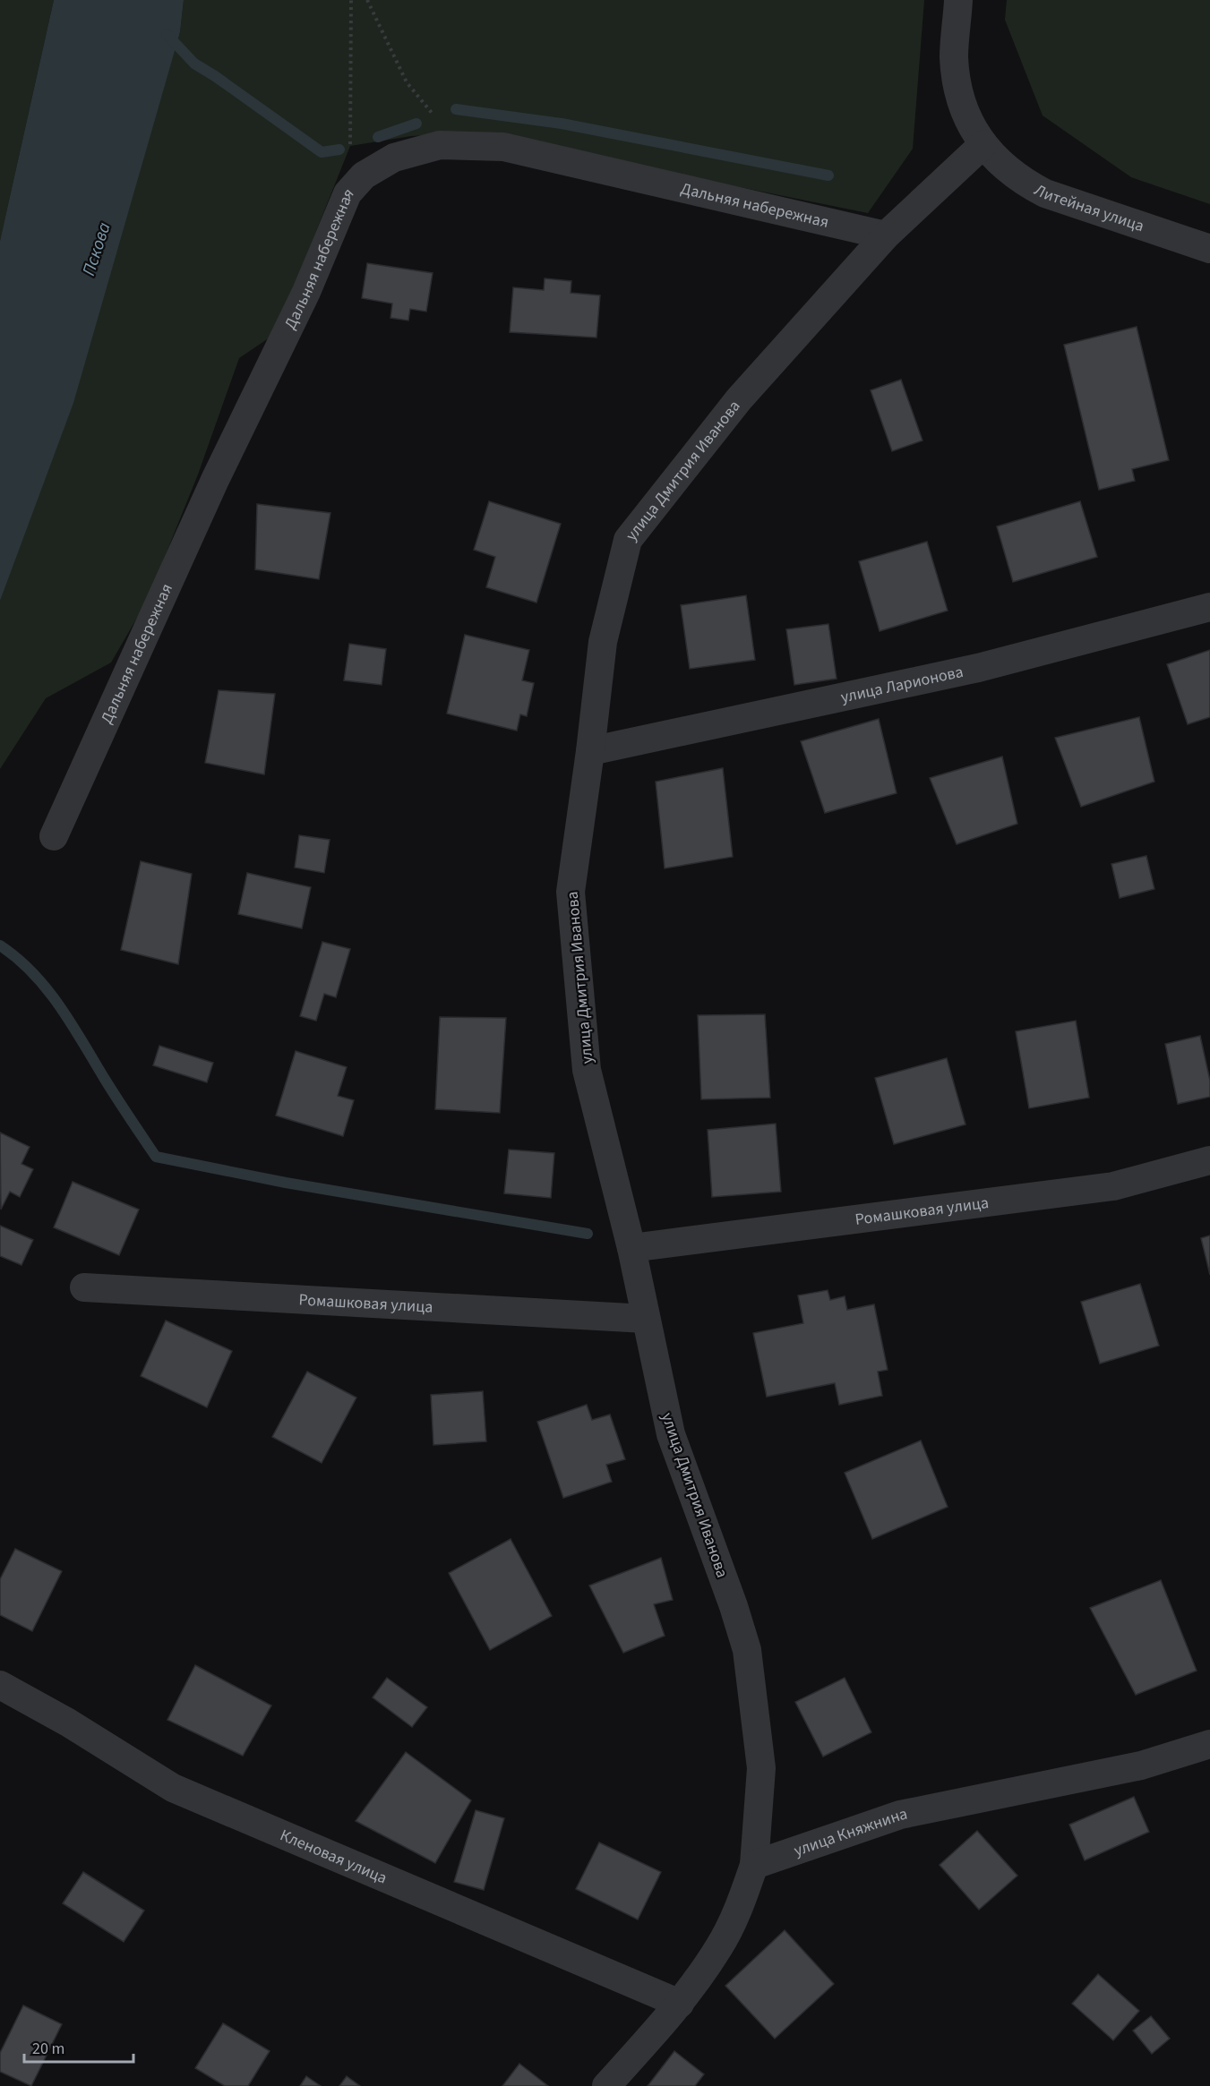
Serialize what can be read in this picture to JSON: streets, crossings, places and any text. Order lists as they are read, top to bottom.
{
  "streets": {
    "street": [
      "Дальняя набережная",
      "Литейная улица",
      "улица Дмитрия Иванова",
      "улица Ларионова",
      "Ромашковая улица",
      "улица Княжнина",
      "Кленовая улица"
    ]
  },
  "crossings": [
    ["Дальняя набережная", "улица Дмитрия Иванова"],
    ["Литейная улица", "улица Дмитрия Иванова"],
    ["улица Дмитрия Иванова", "улица Ларионова"],
    ["улица Дмитрия Иванова", "Ромашковая улица"],
    ["улица Дмитрия Иванова", "улица Княжнина"]
  ],
  "water": ["Пскова"],
  "scale_bar": "20 m"
}
